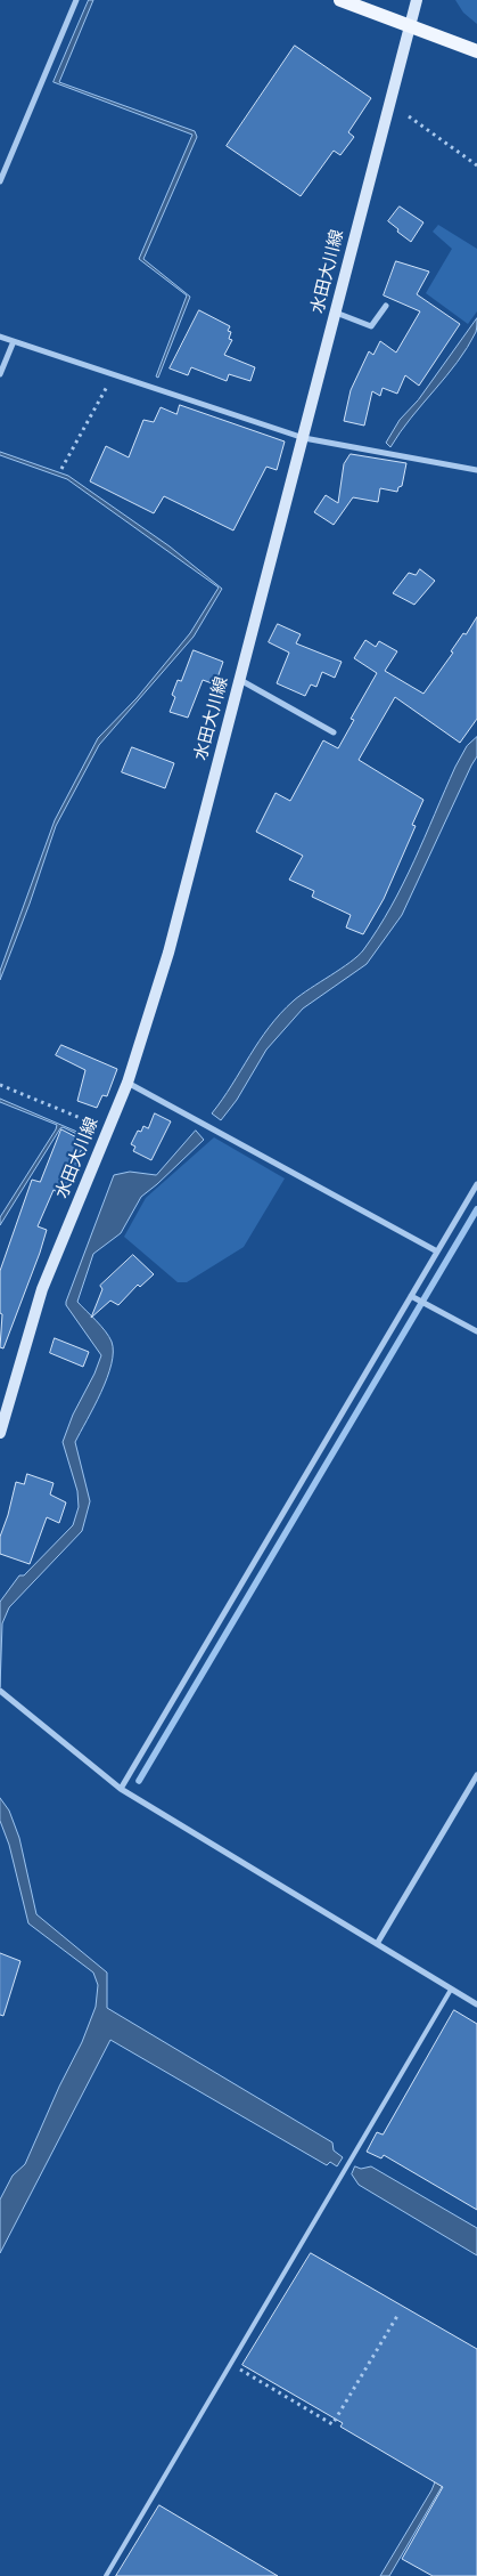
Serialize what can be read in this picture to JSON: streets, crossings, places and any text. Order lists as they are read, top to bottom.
{
  "streets": {
    "main road": ["水田大川線"]
  }
}
